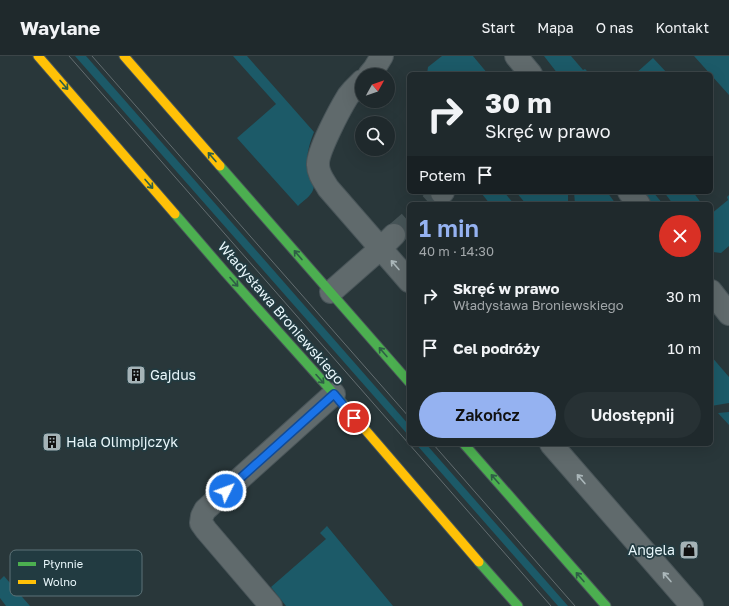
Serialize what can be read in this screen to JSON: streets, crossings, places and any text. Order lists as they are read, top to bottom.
{
  "streets": {
    "main road": ["Władysława Broniewskiego"]
  },
  "places": {
    "building": ["Gajdus", "Hala Olimpijczyk"],
    "shop": ["Angela"]
  },
  "legend": ["Płynnie", "Wolno"],
  "north": "top right",
  "page": {
    "header": "Waylane",
    "nav": [
      "Start",
      "Mapa",
      "O nas",
      "Kontakt"
    ],
    "turn": ["30 m", "Skręć w prawo"],
    "then": "Potem",
    "heading": ["1 min", "40 m · 14:30"],
    "list": [
      {
        "name": "Skręć w prawo",
        "note": "Władysława Broniewskiego",
        "value": "30 m"
      },
      {
        "name": "Cel podróży",
        "value": "10 m"
      }
    ],
    "buttons": ["Zakończ", "Udostępnij"]
  }
}
